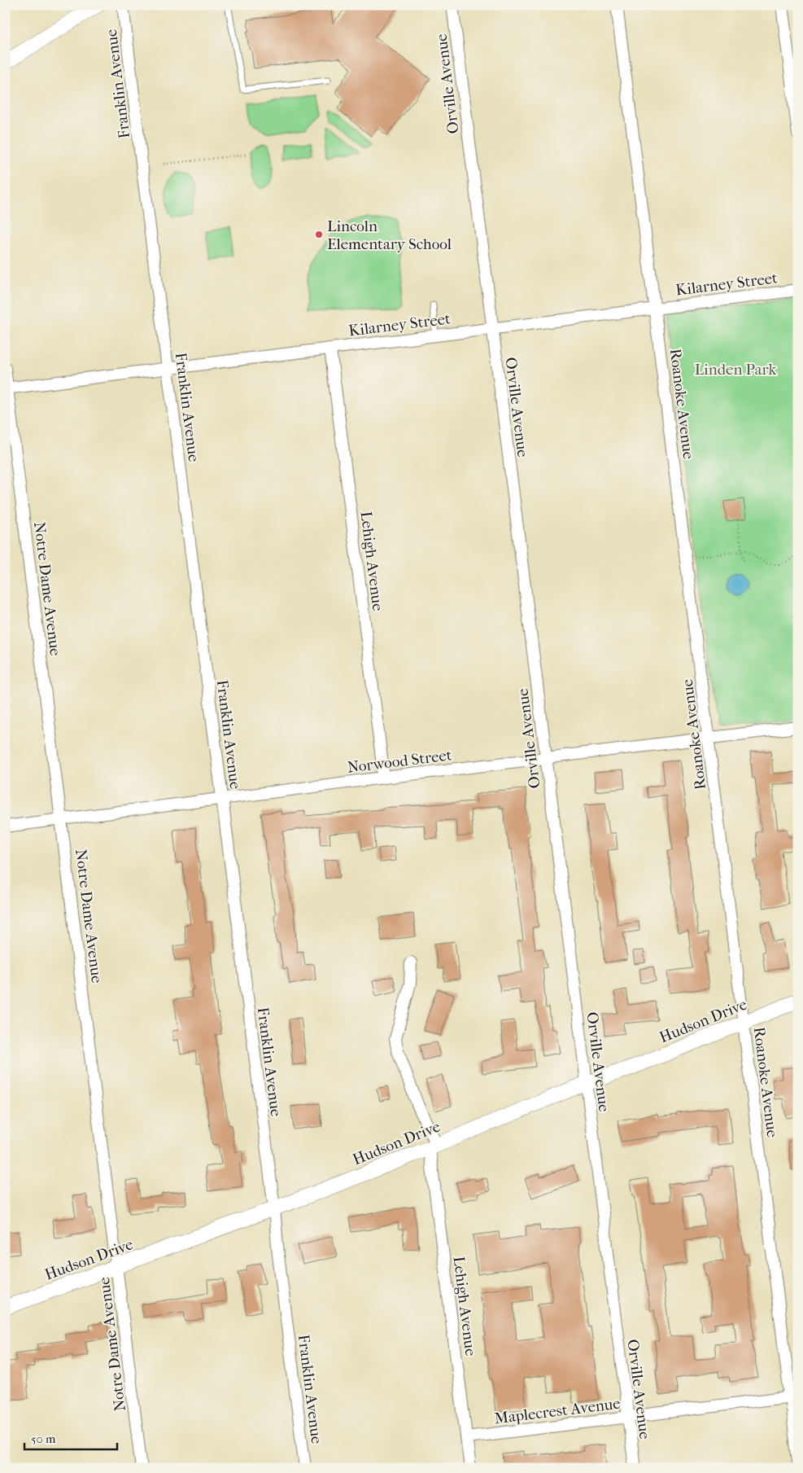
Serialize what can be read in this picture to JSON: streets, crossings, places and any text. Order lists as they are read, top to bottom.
{
  "streets": {
    "street": [
      "Franklin Avenue",
      "Orville Avenue",
      "Kilarney Street",
      "Roanoke Avenue",
      "Lehigh Avenue",
      "Notre Dame Avenue",
      "Norwood Street",
      "Hudson Drive",
      "Maplecrest Avenue"
    ]
  },
  "crossings": [
    ["Franklin Avenue", "Kilarney Street"],
    ["Franklin Avenue", "Norwood Street"],
    ["Franklin Avenue", "Hudson Drive"],
    ["Orville Avenue", "Kilarney Street"],
    ["Orville Avenue", "Norwood Street"],
    ["Orville Avenue", "Hudson Drive"],
    ["Orville Avenue", "Maplecrest Avenue"],
    ["Kilarney Street", "Roanoke Avenue"],
    ["Kilarney Street", "Lehigh Avenue"],
    ["Kilarney Street", "Notre Dame Avenue"],
    ["Roanoke Avenue", "Norwood Street"],
    ["Roanoke Avenue", "Hudson Drive"],
    ["Roanoke Avenue", "Maplecrest Avenue"],
    ["Lehigh Avenue", "Norwood Street"],
    ["Lehigh Avenue", "Hudson Drive"],
    ["Lehigh Avenue", "Maplecrest Avenue"],
    ["Notre Dame Avenue", "Norwood Street"],
    ["Notre Dame Avenue", "Hudson Drive"]
  ],
  "parks": ["Linden Park"],
  "places": ["Lincoln Elementary School"],
  "scale_bar": "50 m"
}
